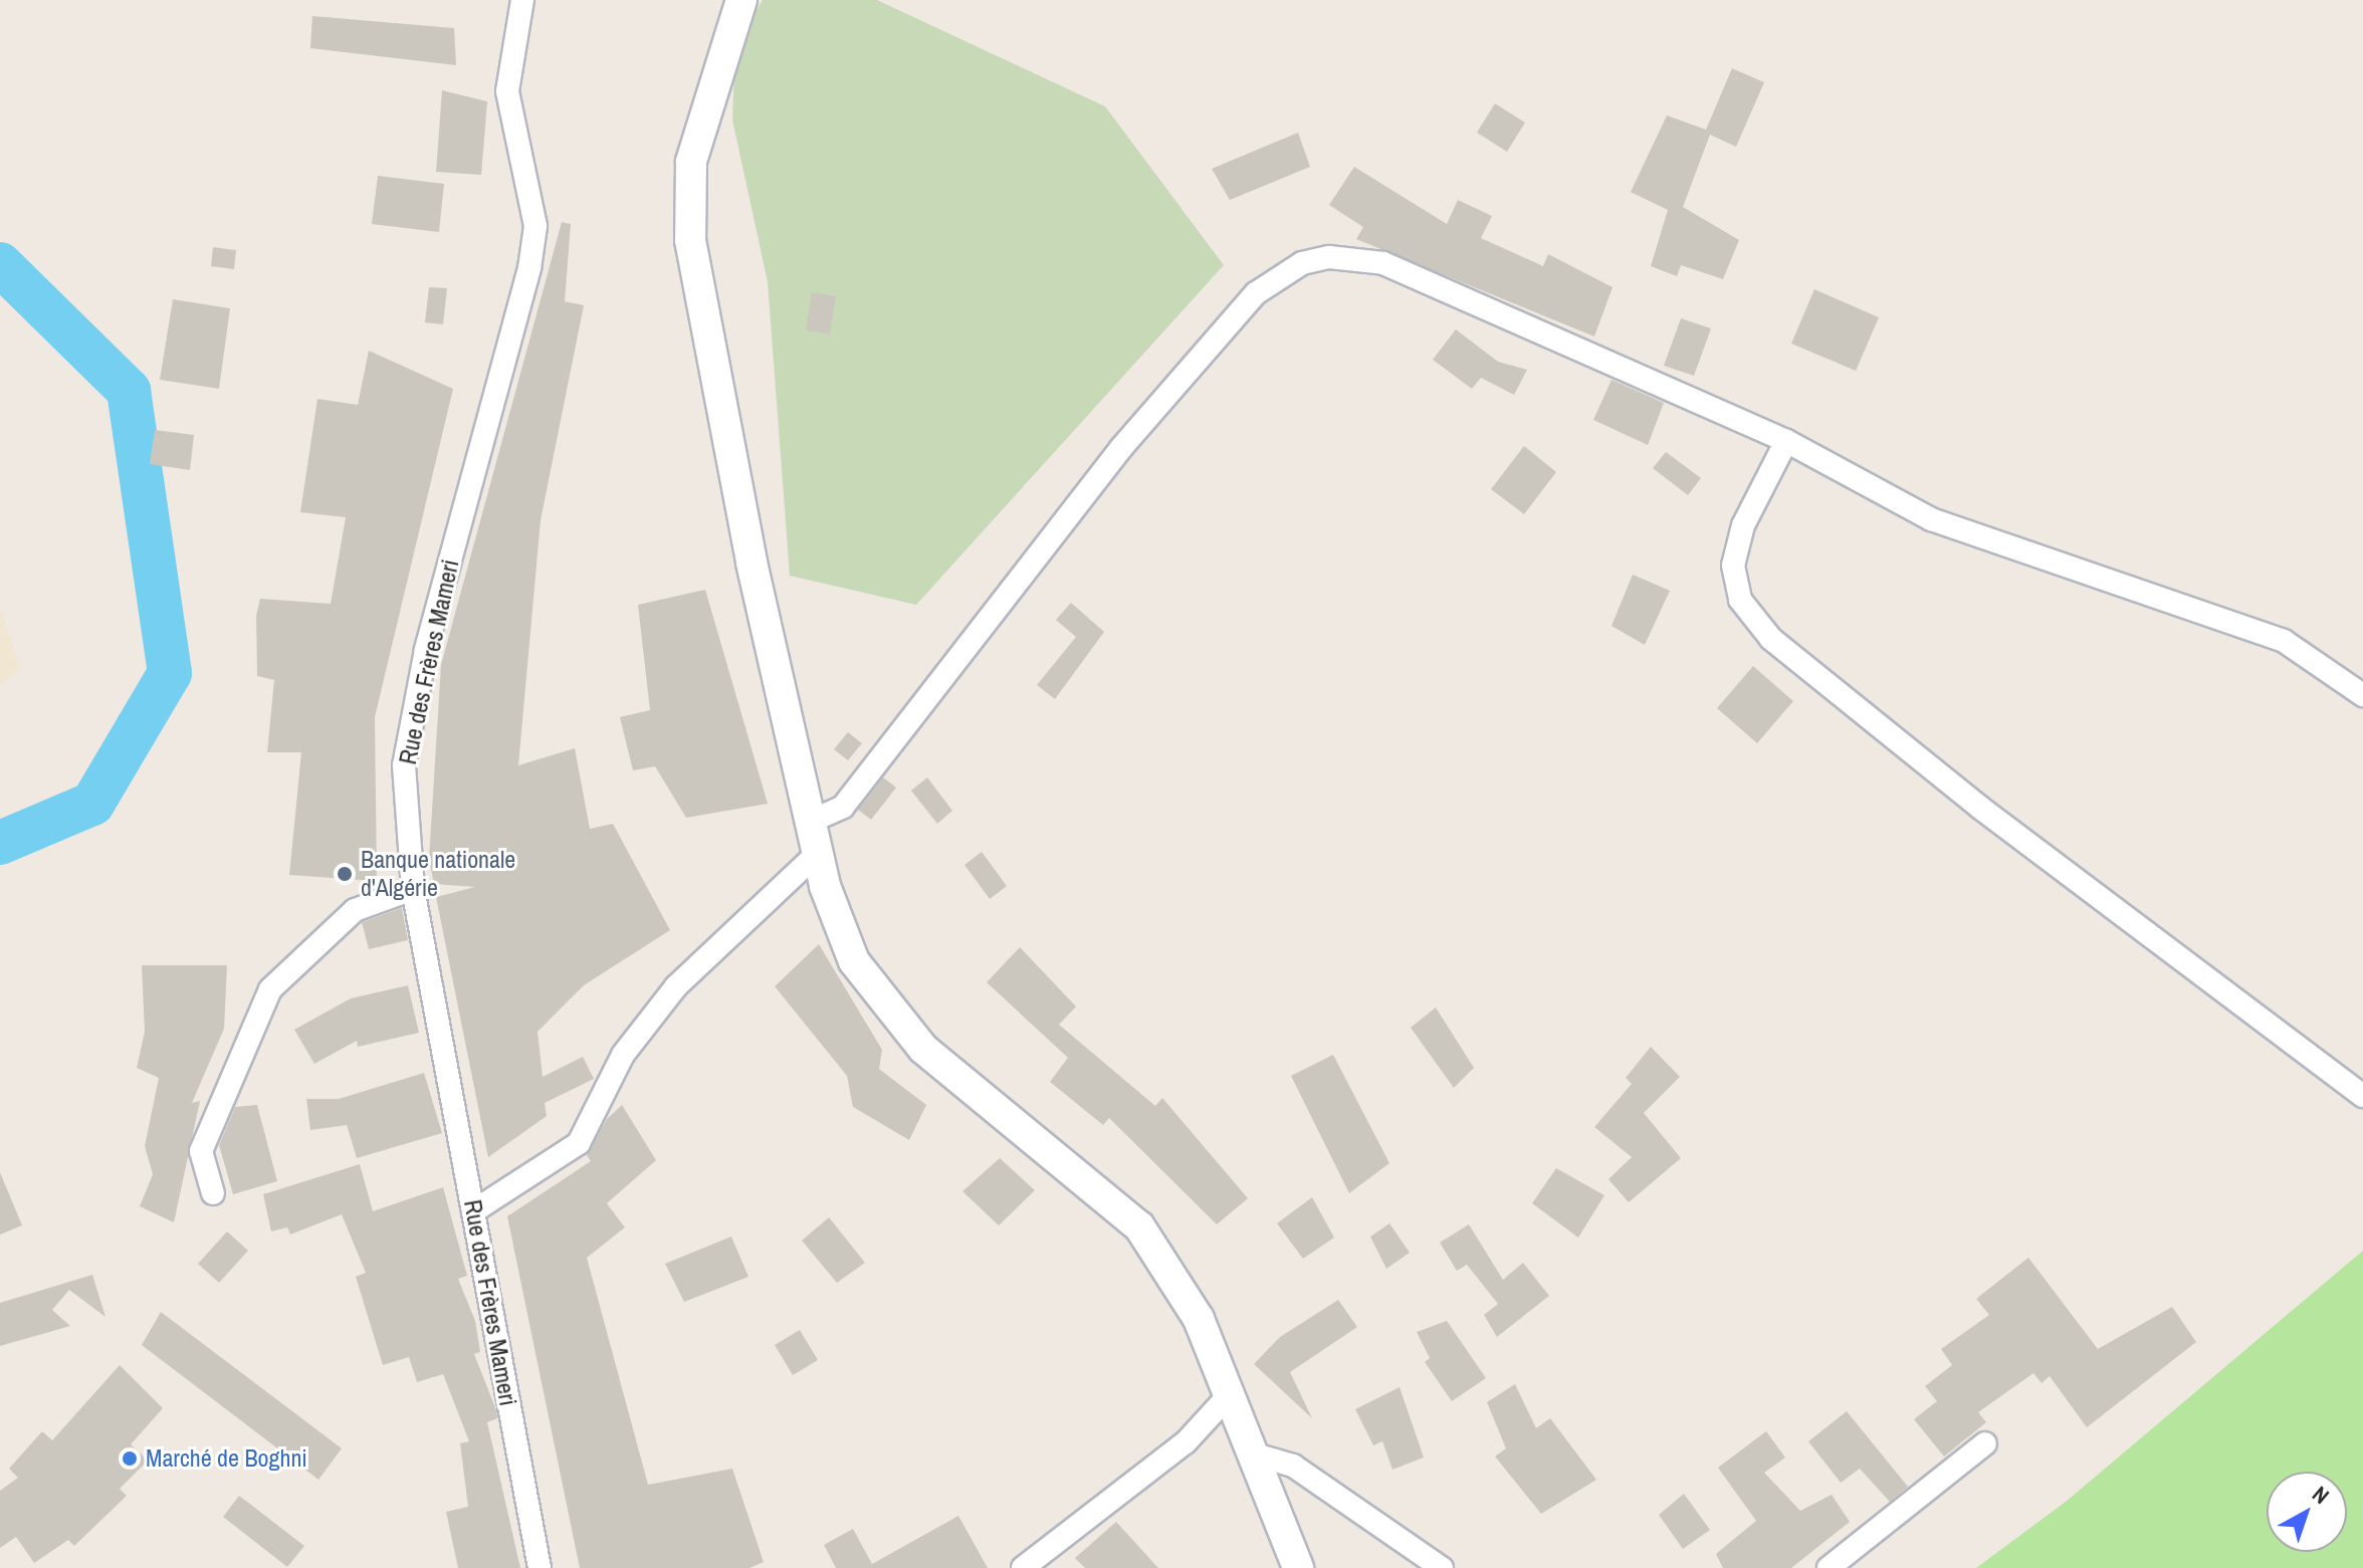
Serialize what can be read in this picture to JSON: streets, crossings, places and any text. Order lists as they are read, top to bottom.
{
  "streets": {
    "street": ["Rue des Frères Mameri"]
  },
  "places": ["Banque nationale d'Algérie", "Marché de Boghni"],
  "north": "top right"
}
